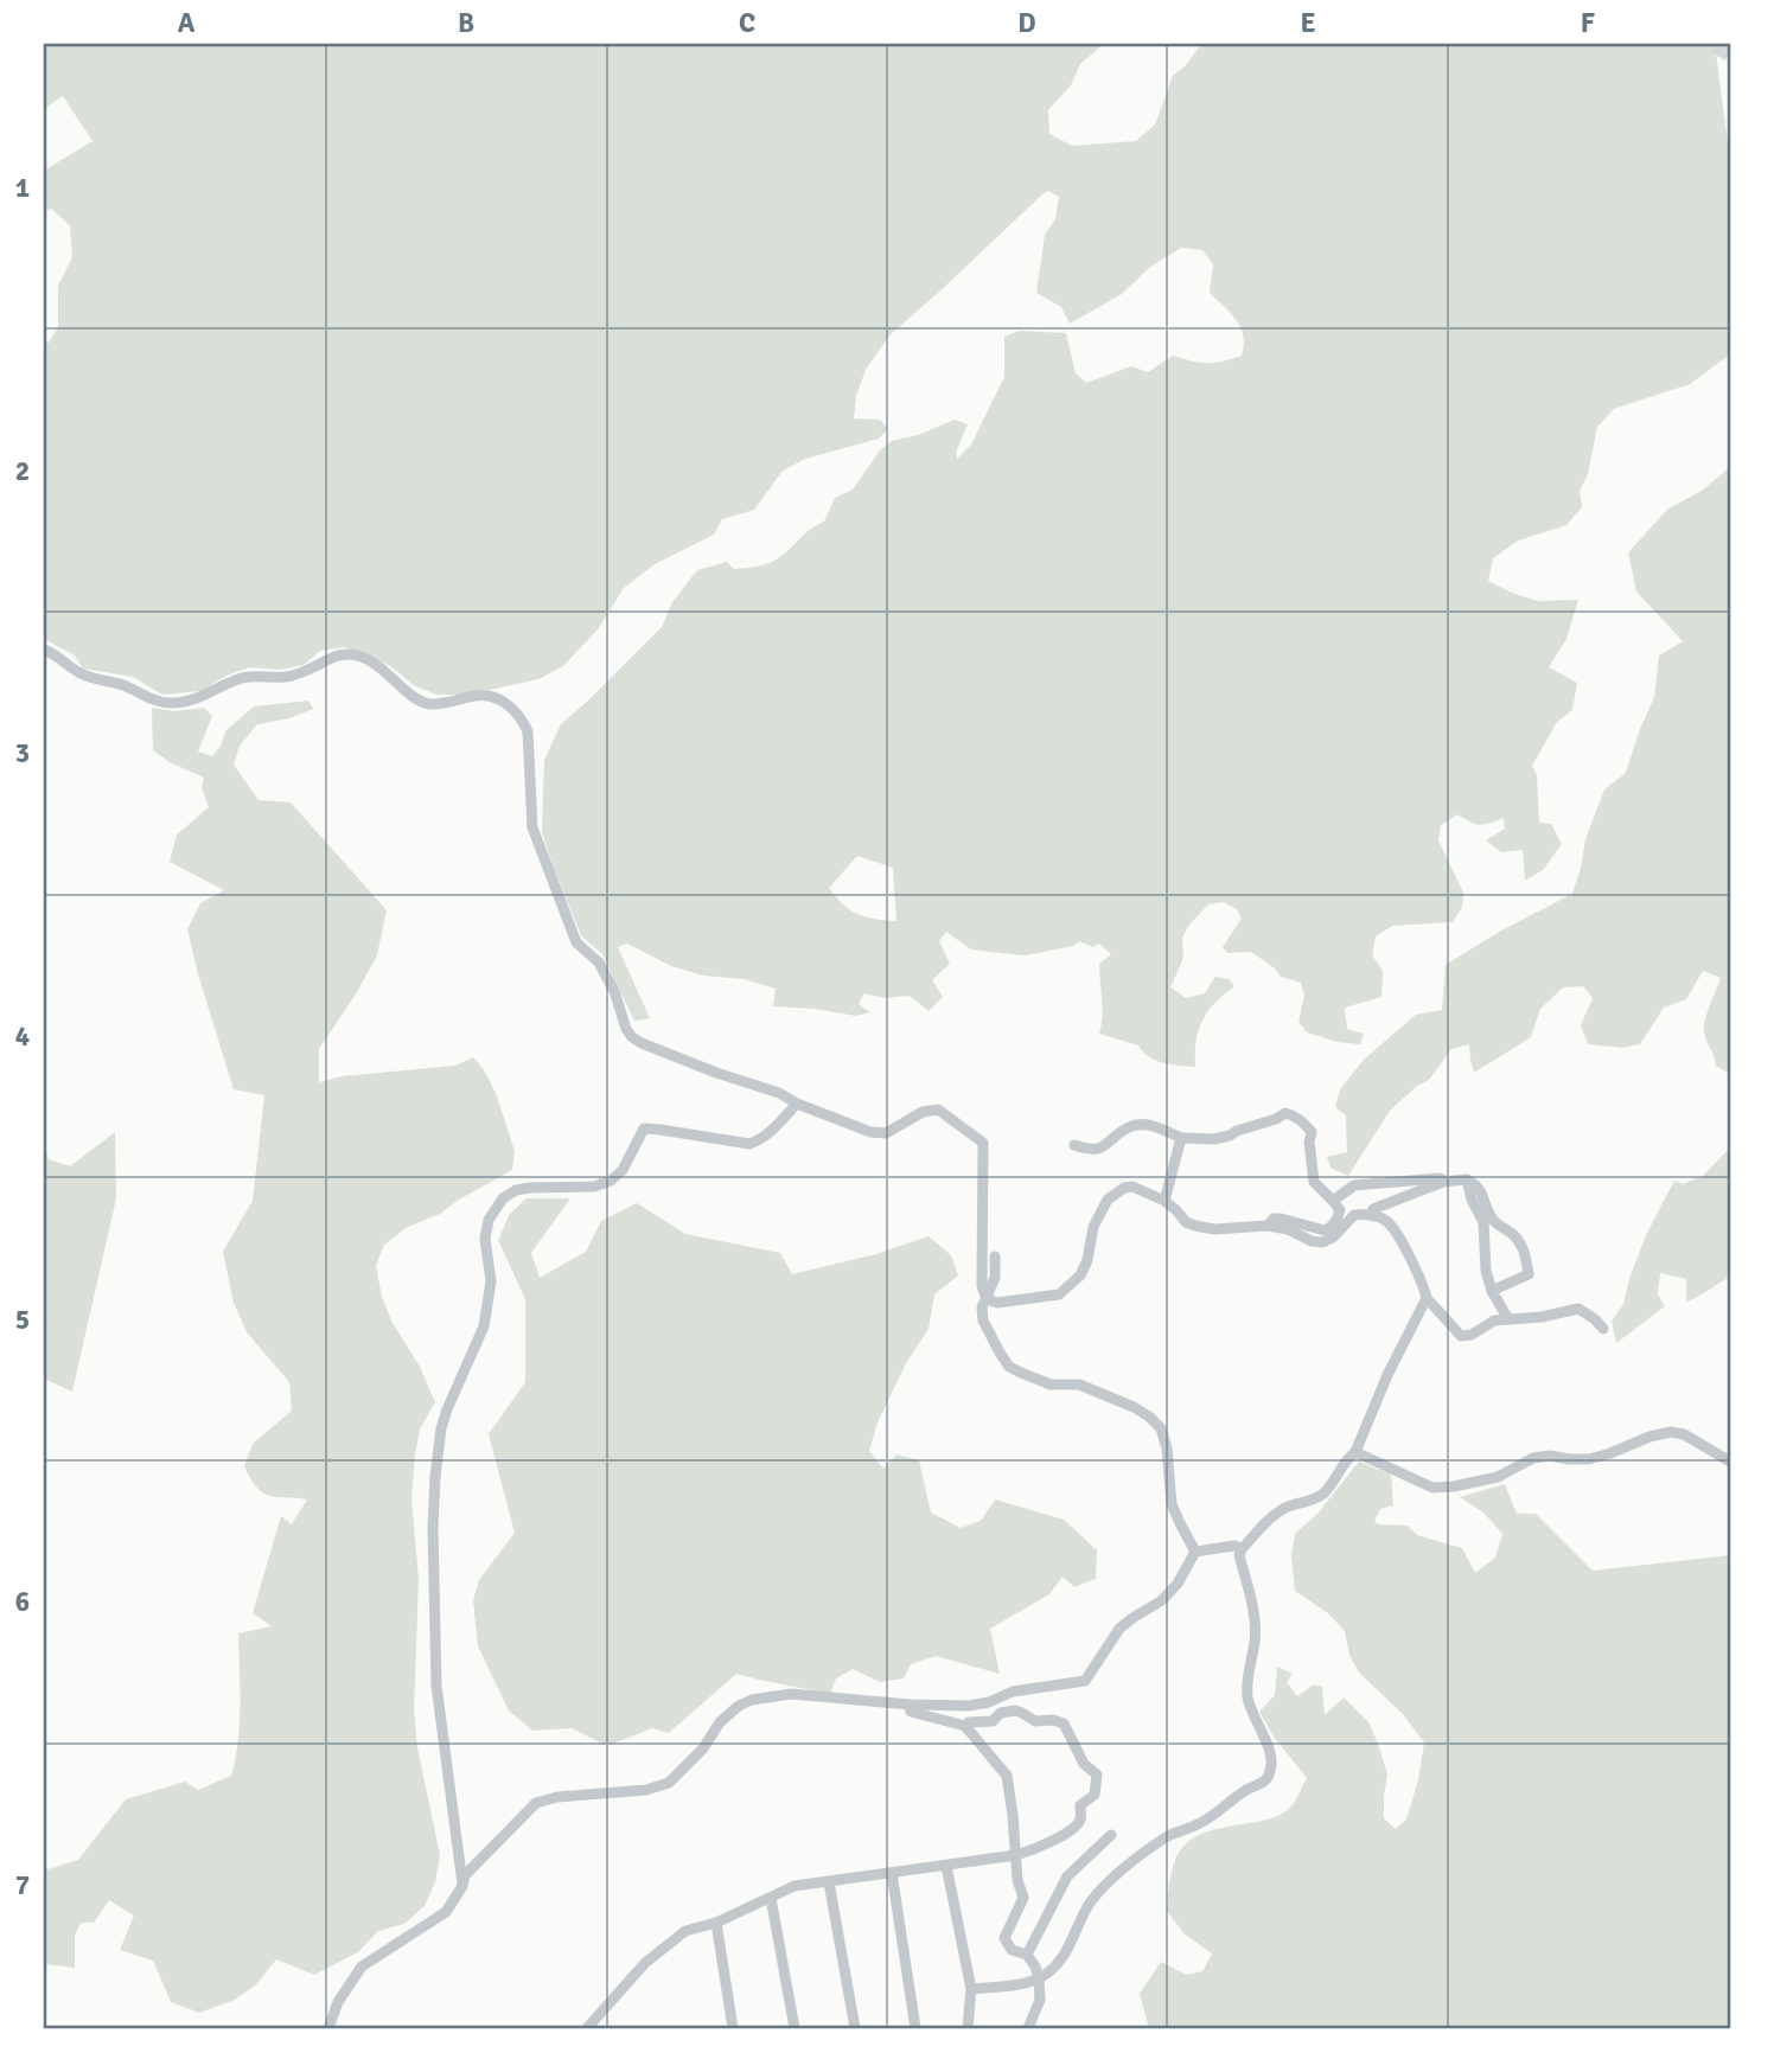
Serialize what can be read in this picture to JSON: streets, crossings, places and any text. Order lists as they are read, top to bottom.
{
  "grid": {
    "columns": [
      "A",
      "B",
      "C",
      "D",
      "E",
      "F"
    ],
    "rows": [
      "1",
      "2",
      "3",
      "4",
      "5",
      "6",
      "7"
    ]
  }
}
